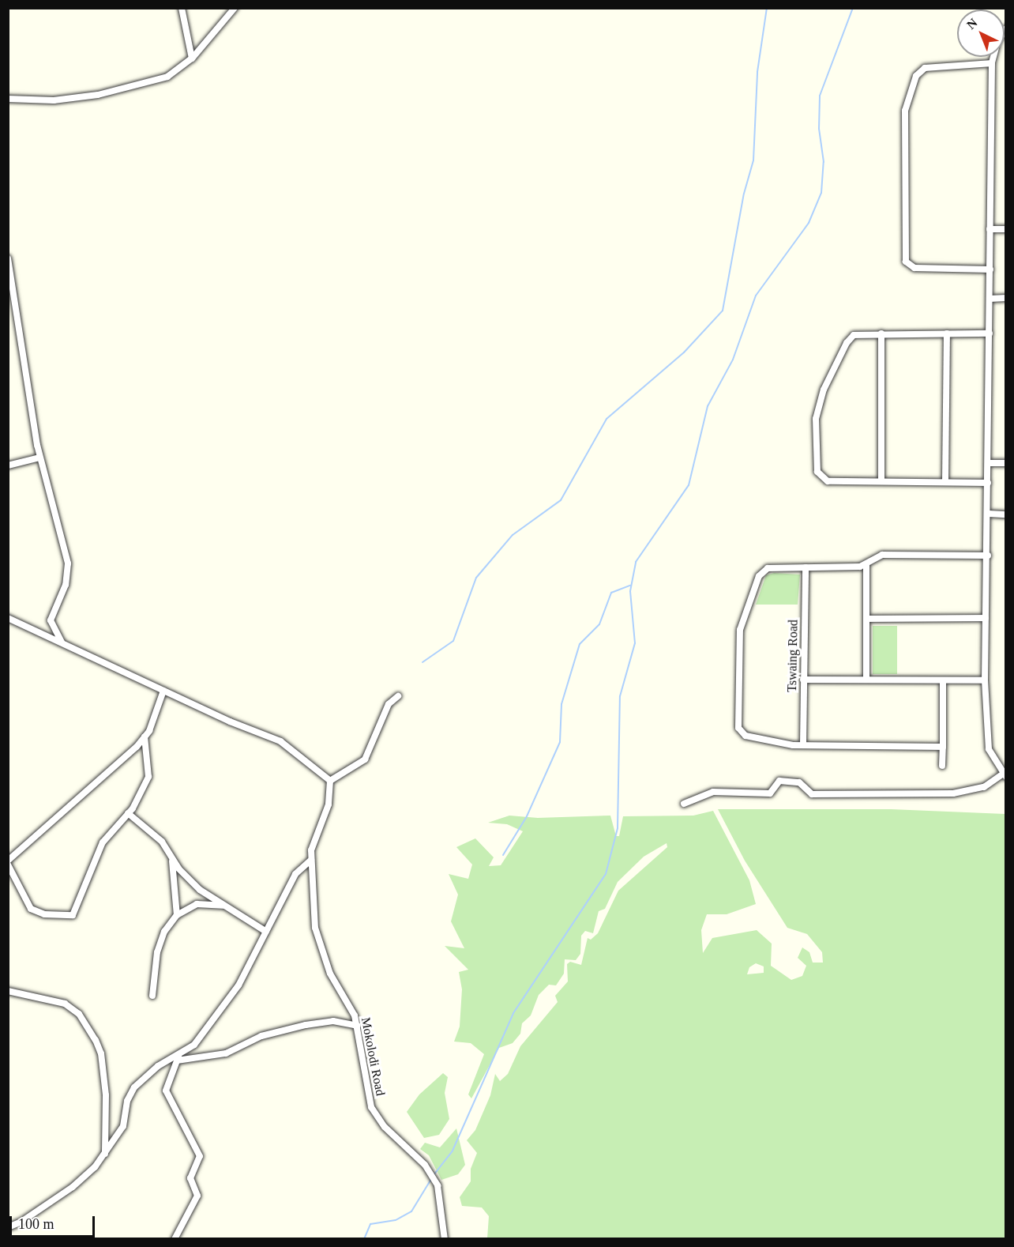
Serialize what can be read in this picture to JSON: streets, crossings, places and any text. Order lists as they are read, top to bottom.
{
  "streets": {
    "street": ["Tswaing Road", "Mokolodi Road"]
  },
  "scale_bar": "100 m",
  "north": "top left"
}
